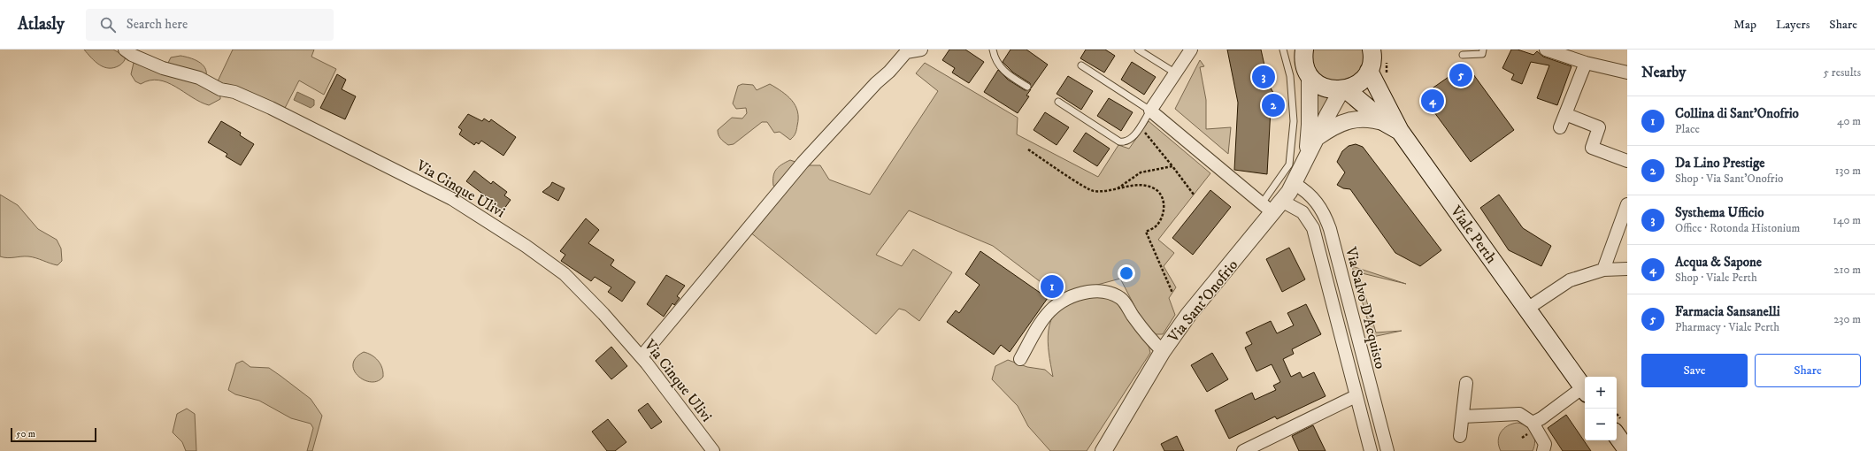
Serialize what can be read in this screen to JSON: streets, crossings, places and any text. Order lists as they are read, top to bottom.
{
  "streets": {
    "main road": ["Viale Perth"],
    "street": ["Via Cinque Ulivi", "Via Sant'Onofrio", "Via Salvo D'Acquisto"]
  },
  "crossings": [
    ["Viale Perth", "Via Sant'Onofrio"],
    ["Via Sant'Onofrio", "Via Salvo D'Acquisto"]
  ],
  "scale_bar": "50 m",
  "page": {
    "header": "Atlasly",
    "search": "Search here",
    "nav": ["Map", "Layers", "Share"],
    "heading": ["Nearby", "5 results"],
    "pins": [
      "5",
      "3",
      "4",
      "2",
      "1"
    ],
    "list": [
      {
        "mark": "1",
        "name": "Collina di Sant'Onofrio",
        "note": "Place",
        "value": "40 m"
      },
      {
        "mark": "2",
        "name": "Da Lino Prestige",
        "note": "Shop · Via Sant'Onofrio",
        "value": "130 m"
      },
      {
        "mark": "3",
        "name": "Systhema Ufficio",
        "note": "Office · Rotonda Histonium",
        "value": "140 m"
      },
      {
        "mark": "4",
        "name": "Acqua & Sapone",
        "note": "Shop · Viale Perth",
        "value": "210 m"
      },
      {
        "mark": "5",
        "name": "Farmacia Sansanelli",
        "note": "Pharmacy · Viale Perth",
        "value": "230 m"
      }
    ],
    "buttons": ["Save", "Share"],
    "map_buttons": ["+", "−"],
    "scale": "50 m"
  }
}
